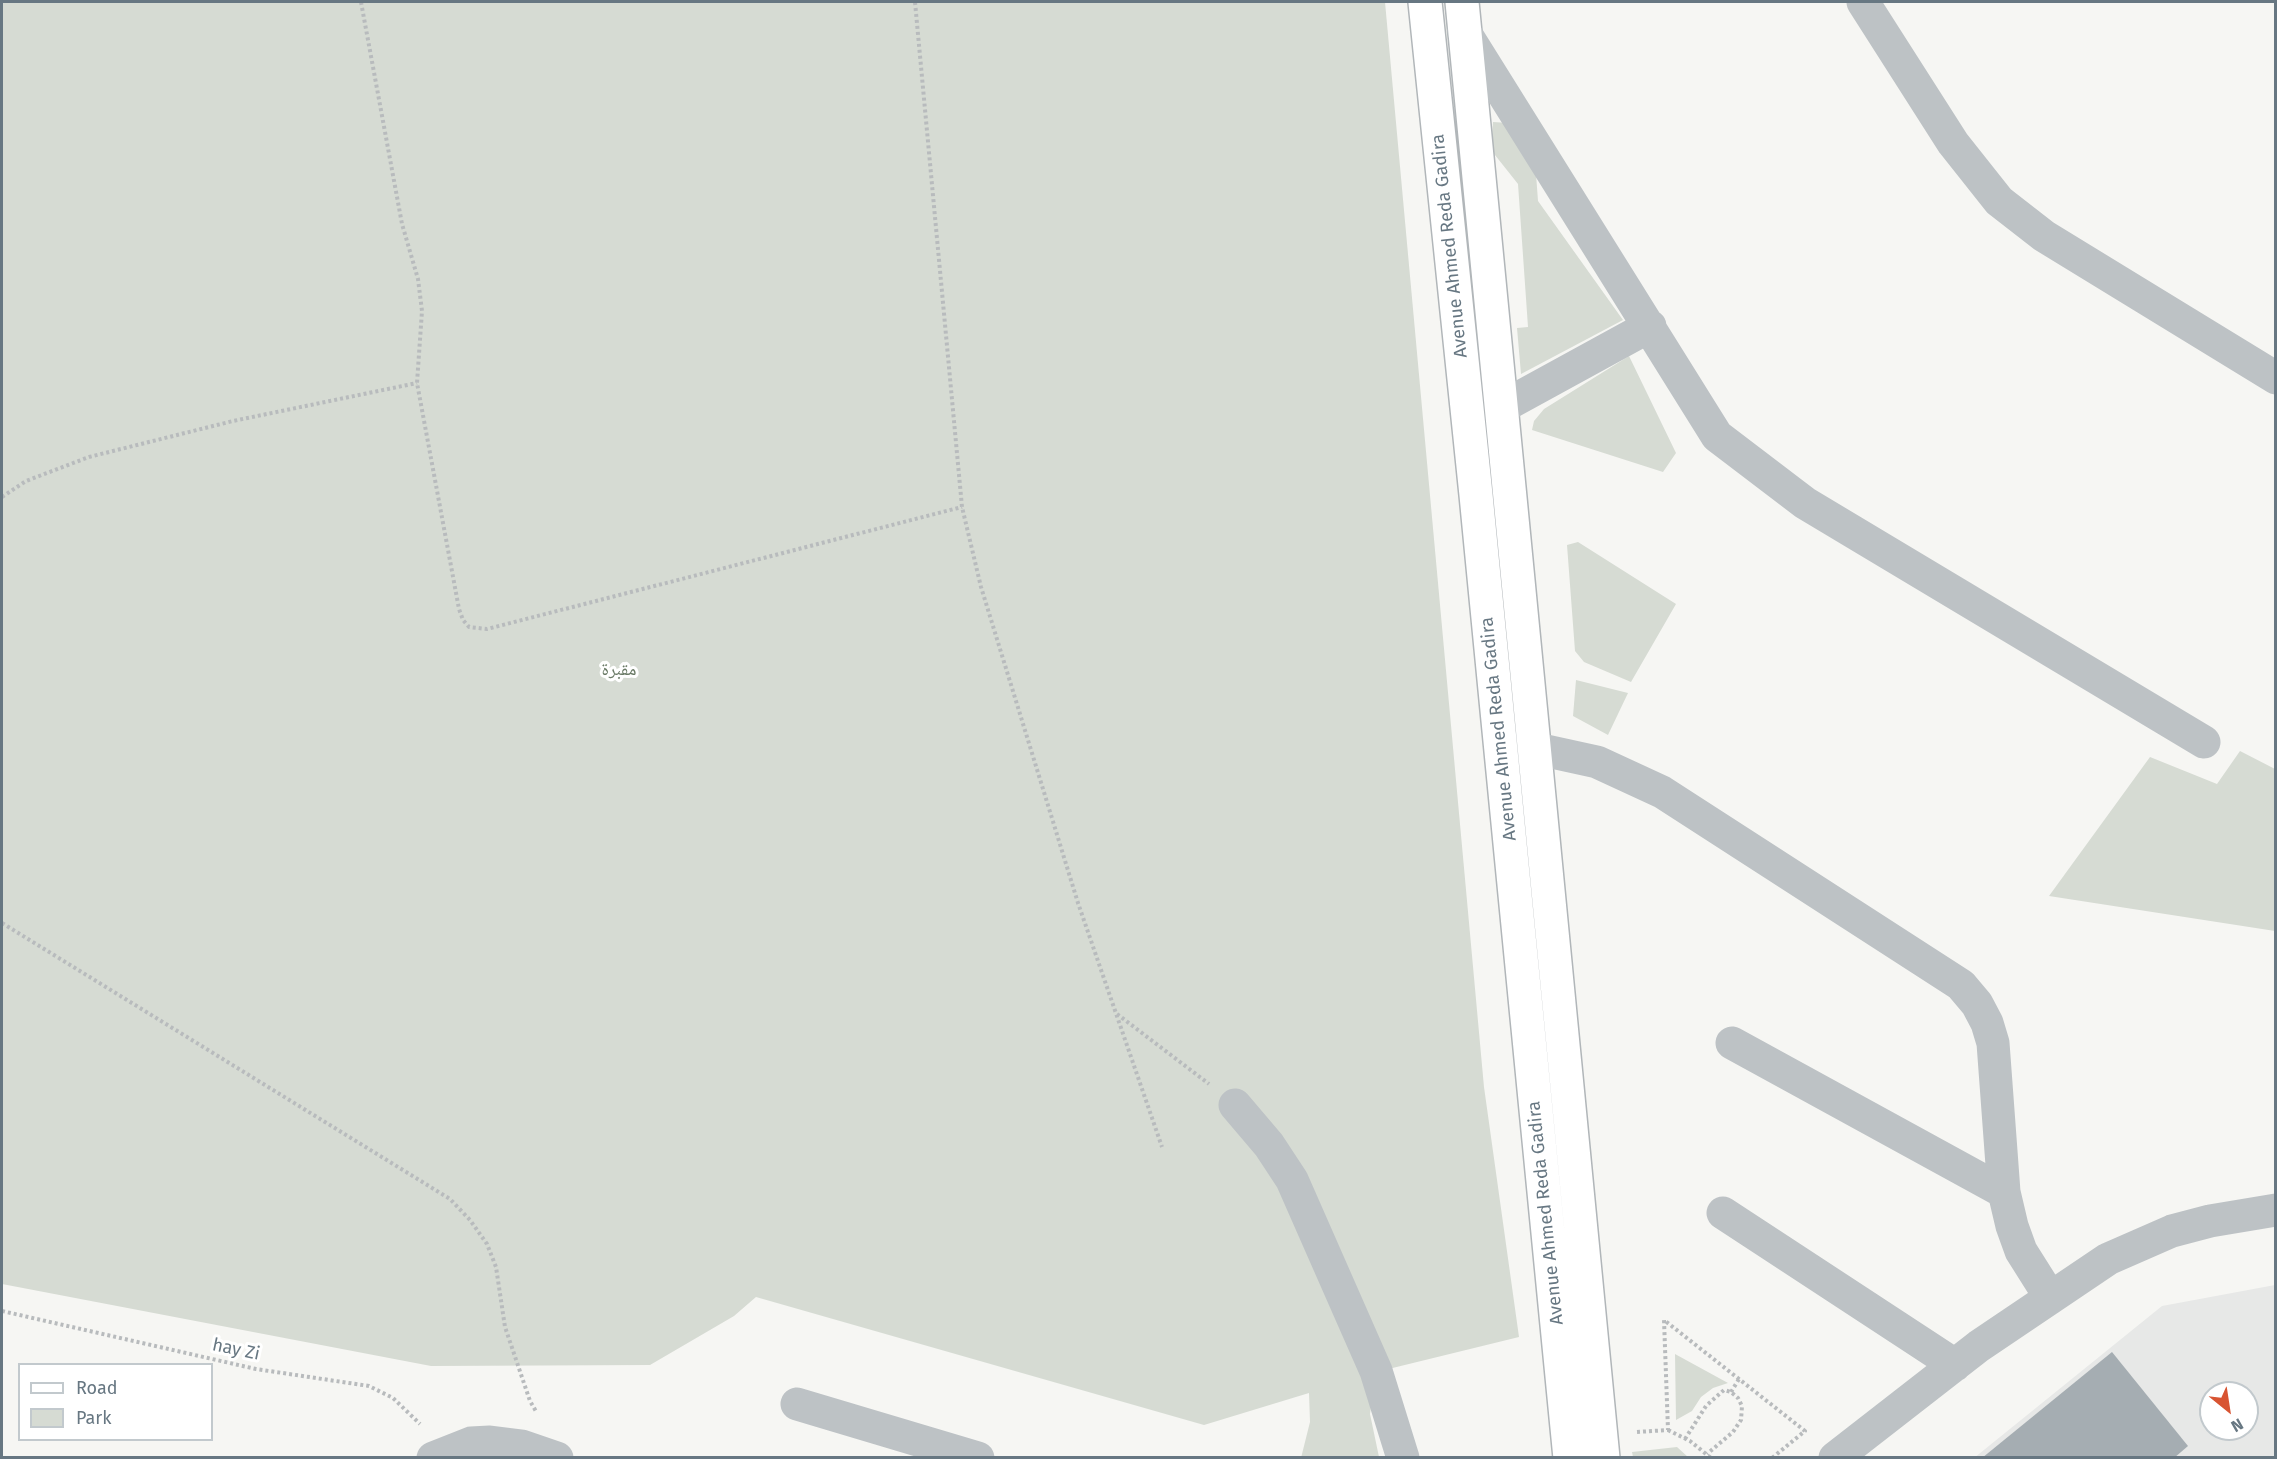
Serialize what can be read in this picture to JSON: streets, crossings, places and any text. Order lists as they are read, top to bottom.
{
  "streets": {
    "main road": ["Avenue Ahmed Reda Gadira"],
    "path": ["hay Zi"]
  },
  "parks": ["مقبرة"],
  "legend": ["Road", "Park"],
  "north": "bottom right"
}
